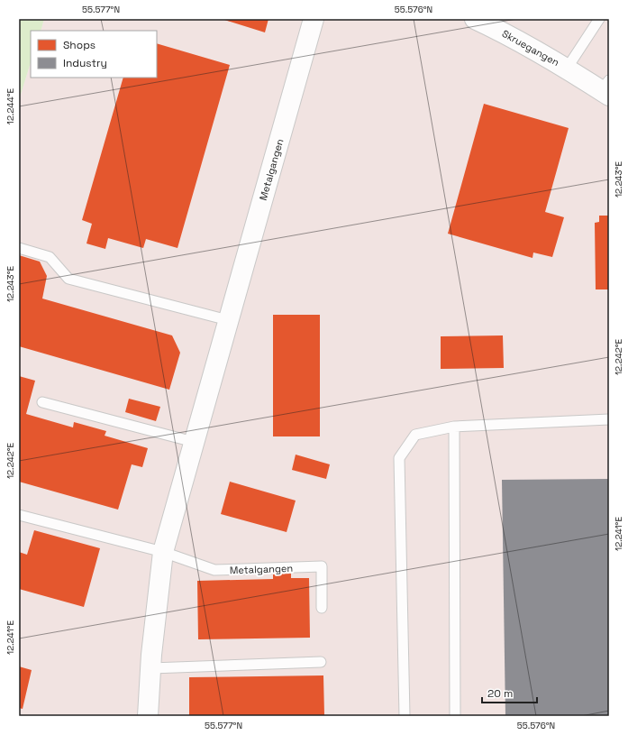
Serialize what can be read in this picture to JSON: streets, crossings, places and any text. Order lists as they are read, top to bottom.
{
  "streets": {
    "street": ["Skruegangen", "Metalgangen"]
  },
  "legend": ["Shops", "Industry"],
  "scale_bar": "20 m",
  "coordinates": [
    "55.577°N",
    "55.576°N",
    "12.244°E",
    "12.243°E",
    "12.242°E",
    "12.241°E"
  ]
}
